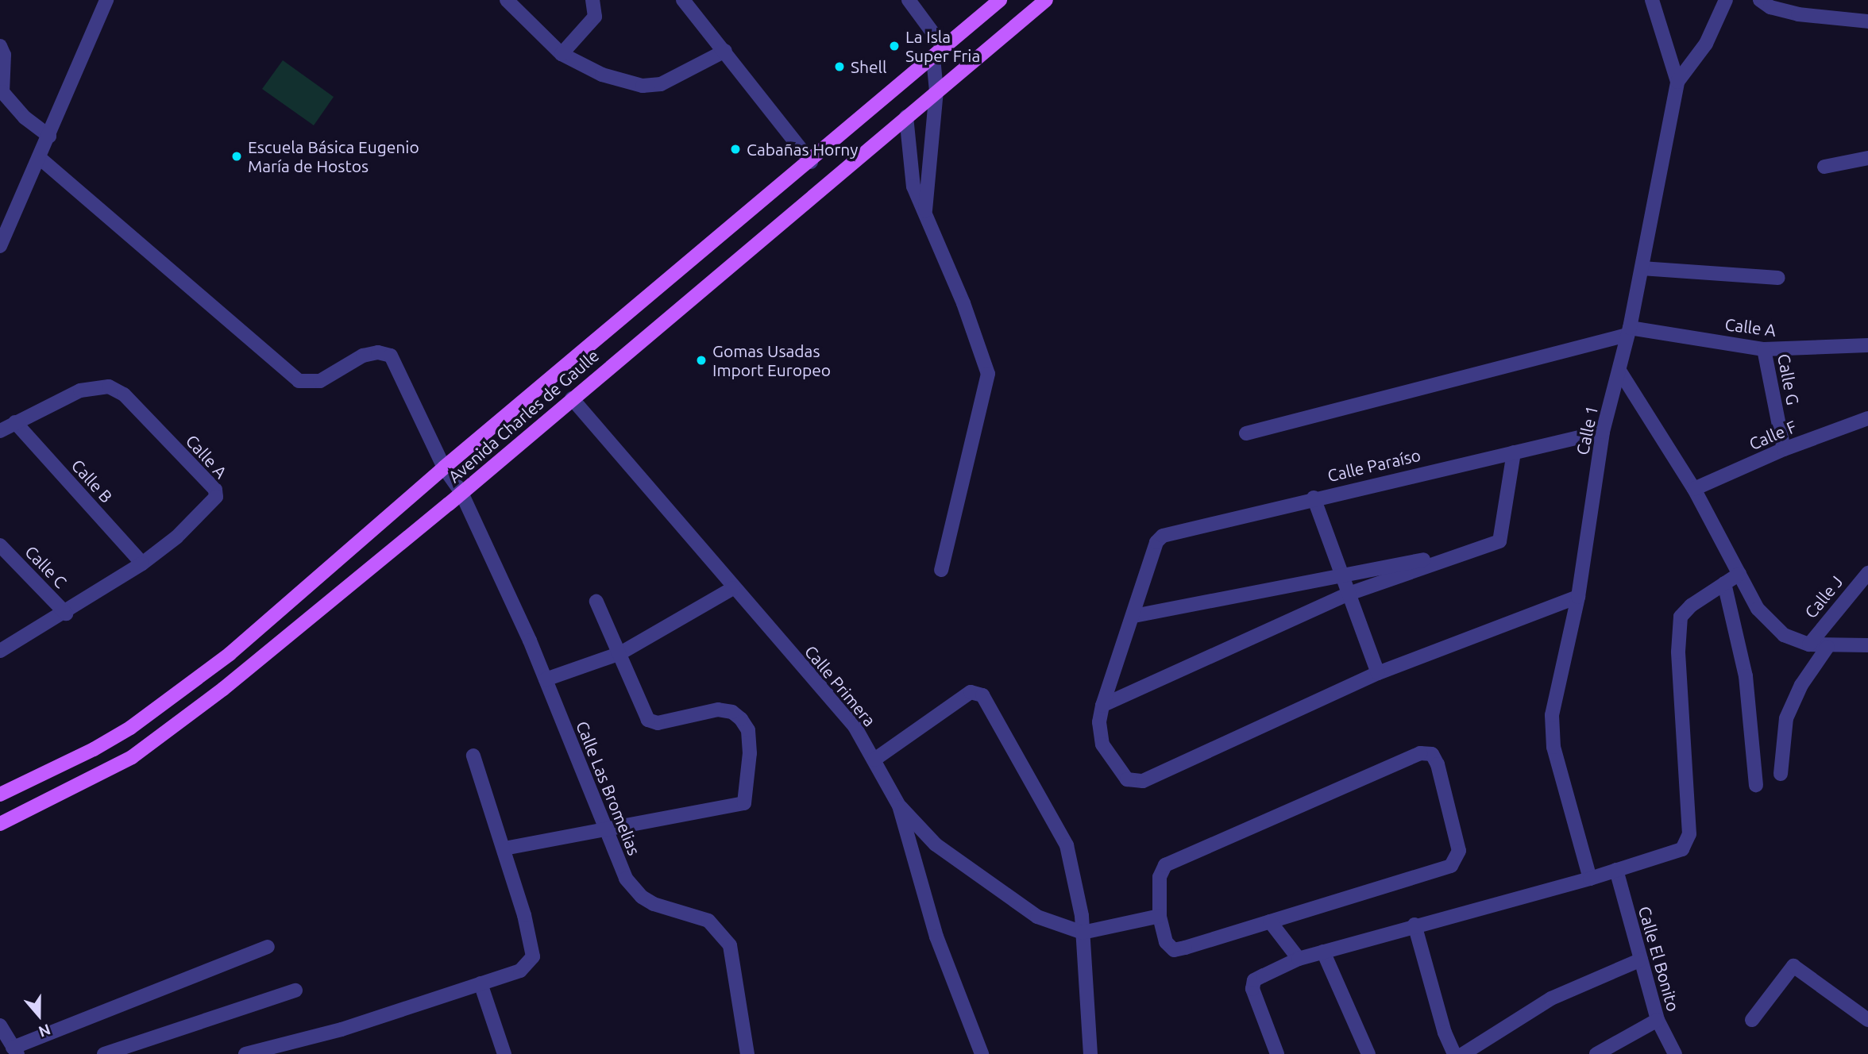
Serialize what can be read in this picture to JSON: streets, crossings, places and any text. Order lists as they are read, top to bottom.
{
  "streets": {
    "main road": ["Avenida Charles de Gaulle"],
    "street": [
      "Calle A",
      "Calle G",
      "Calle 1",
      "Calle F",
      "Calle Paraíso",
      "Calle B",
      "Calle C",
      "Calle J",
      "Calle Primera",
      "Calle Las Bromelias",
      "Calle El Bonito"
    ]
  },
  "crossings": [
    ["Calle A", "Calle G"],
    ["Calle A", "Calle 1"],
    ["Calle A", "Calle B"],
    ["Calle A", "Calle C"],
    ["Calle G", "Calle F"],
    ["Avenida Charles de Gaulle", "Calle Primera"],
    ["Avenida Charles de Gaulle", "Calle Las Bromelias"],
    ["Calle 1", "Calle Paraíso"]
  ],
  "places": [
    "La Isla Super Fria",
    "Shell",
    "Cabañas Horny",
    "Escuela Básica Eugenio María de Hostos",
    "Gomas Usadas Import Europeo"
  ],
  "north": "bottom"
}
